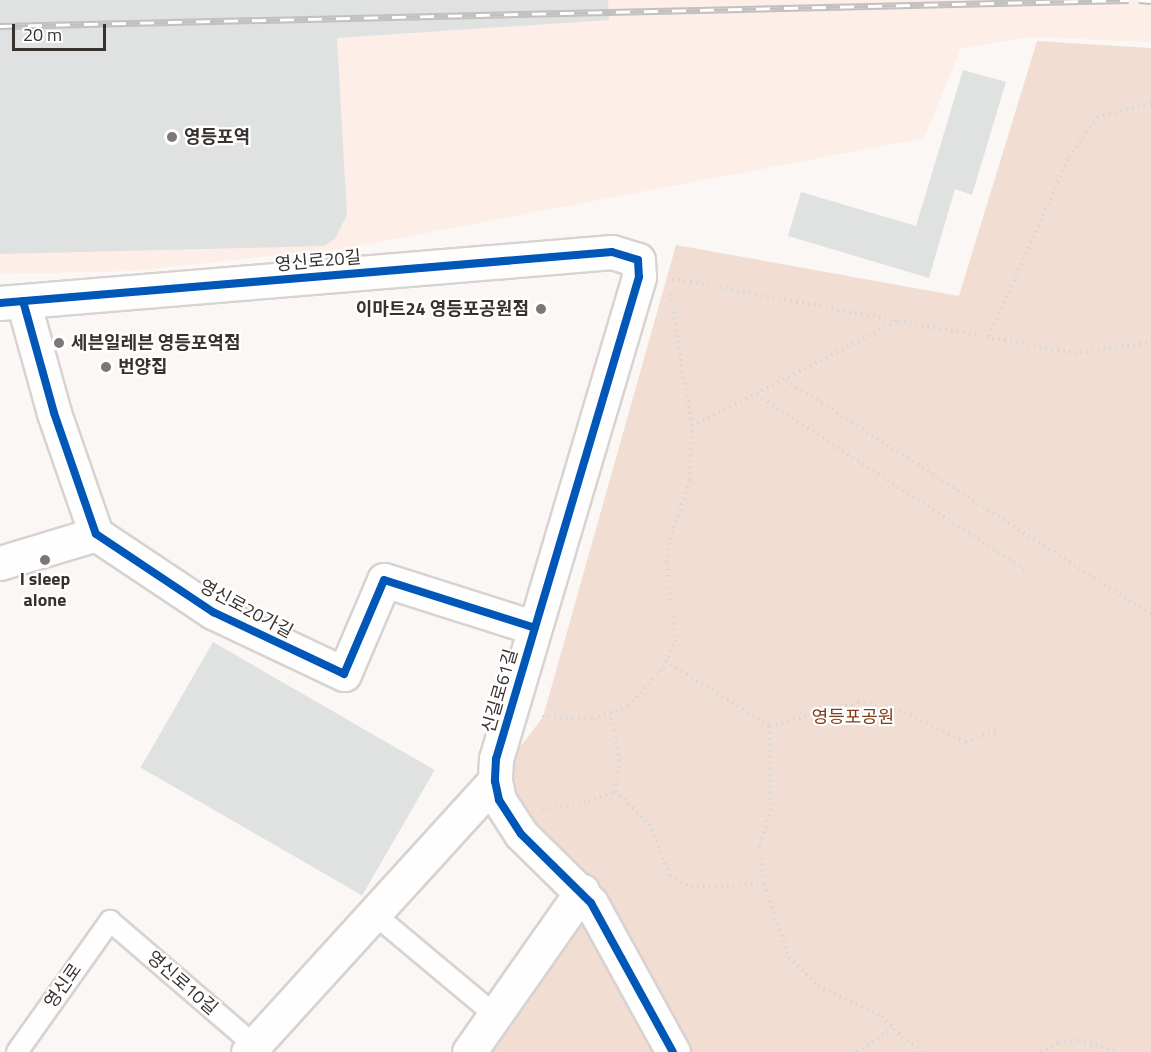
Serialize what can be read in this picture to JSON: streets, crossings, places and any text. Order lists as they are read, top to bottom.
{
  "streets": {
    "street": [
      "영신로20길",
      "영신로20가길",
      "신길로61길",
      "영신로10길"
    ],
    "lane": ["영신로"]
  },
  "crossings": [
    ["영신로20길", "신길로61길"],
    ["영신로20가길", "신길로61길"],
    ["신길로61길", "영신로10길"],
    ["영신로10길", "영신로"]
  ],
  "parks": ["영등포공원"],
  "places": [
    "영등포역",
    "이마트24 영등포공원점",
    "세븐일레븐 영등포역점",
    "번양집",
    "I sleep alone"
  ],
  "scale_bar": "20 m"
}
